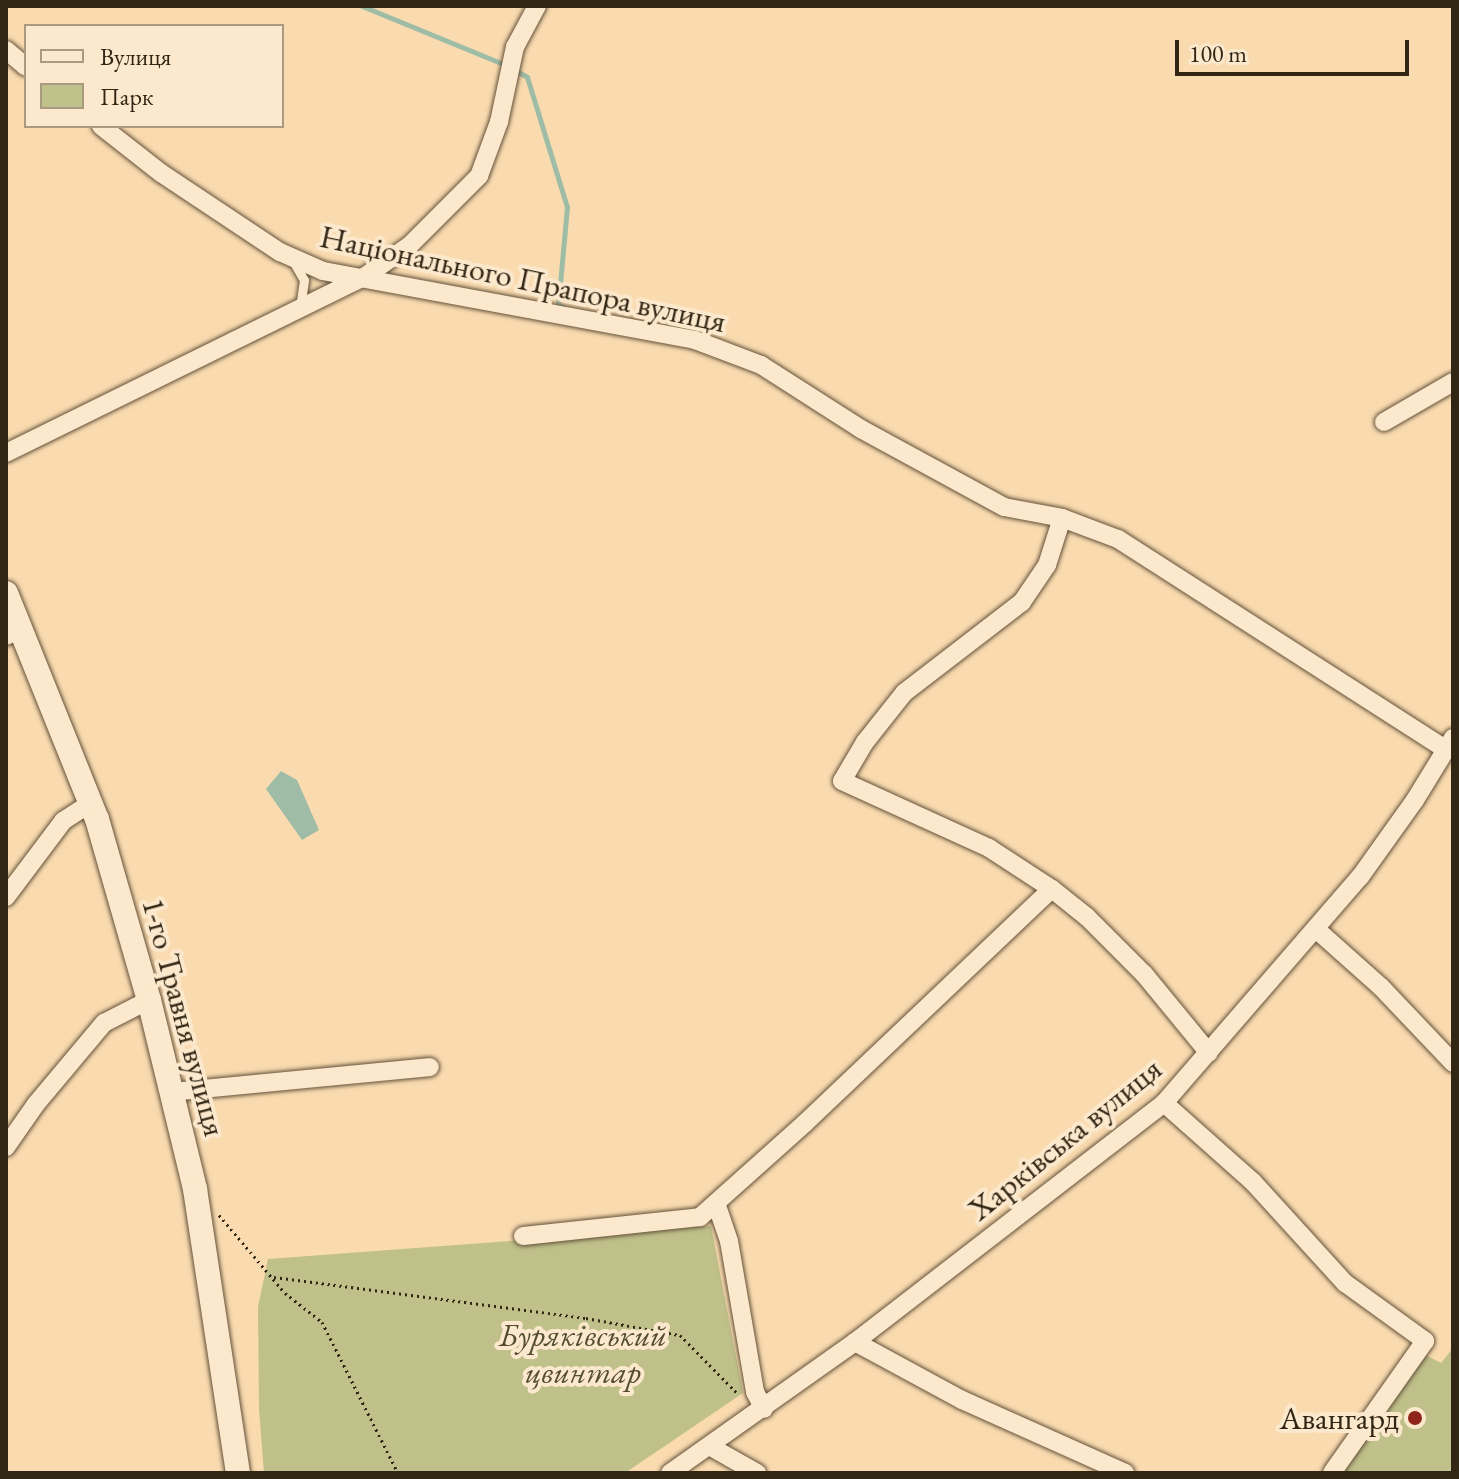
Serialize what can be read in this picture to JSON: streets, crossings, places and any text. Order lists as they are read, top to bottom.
{
  "streets": {
    "street": ["Національного Прапора вулиця", "1-го Травня вулиця", "Харківська вулиця"]
  },
  "crossings": [
    ["Національного Прапора вулиця", "Харківська вулиця"]
  ],
  "parks": ["Буряківський цвинтар"],
  "places": ["Авангард"],
  "legend": ["Вулиця", "Парк"],
  "scale_bar": "100 m"
}
